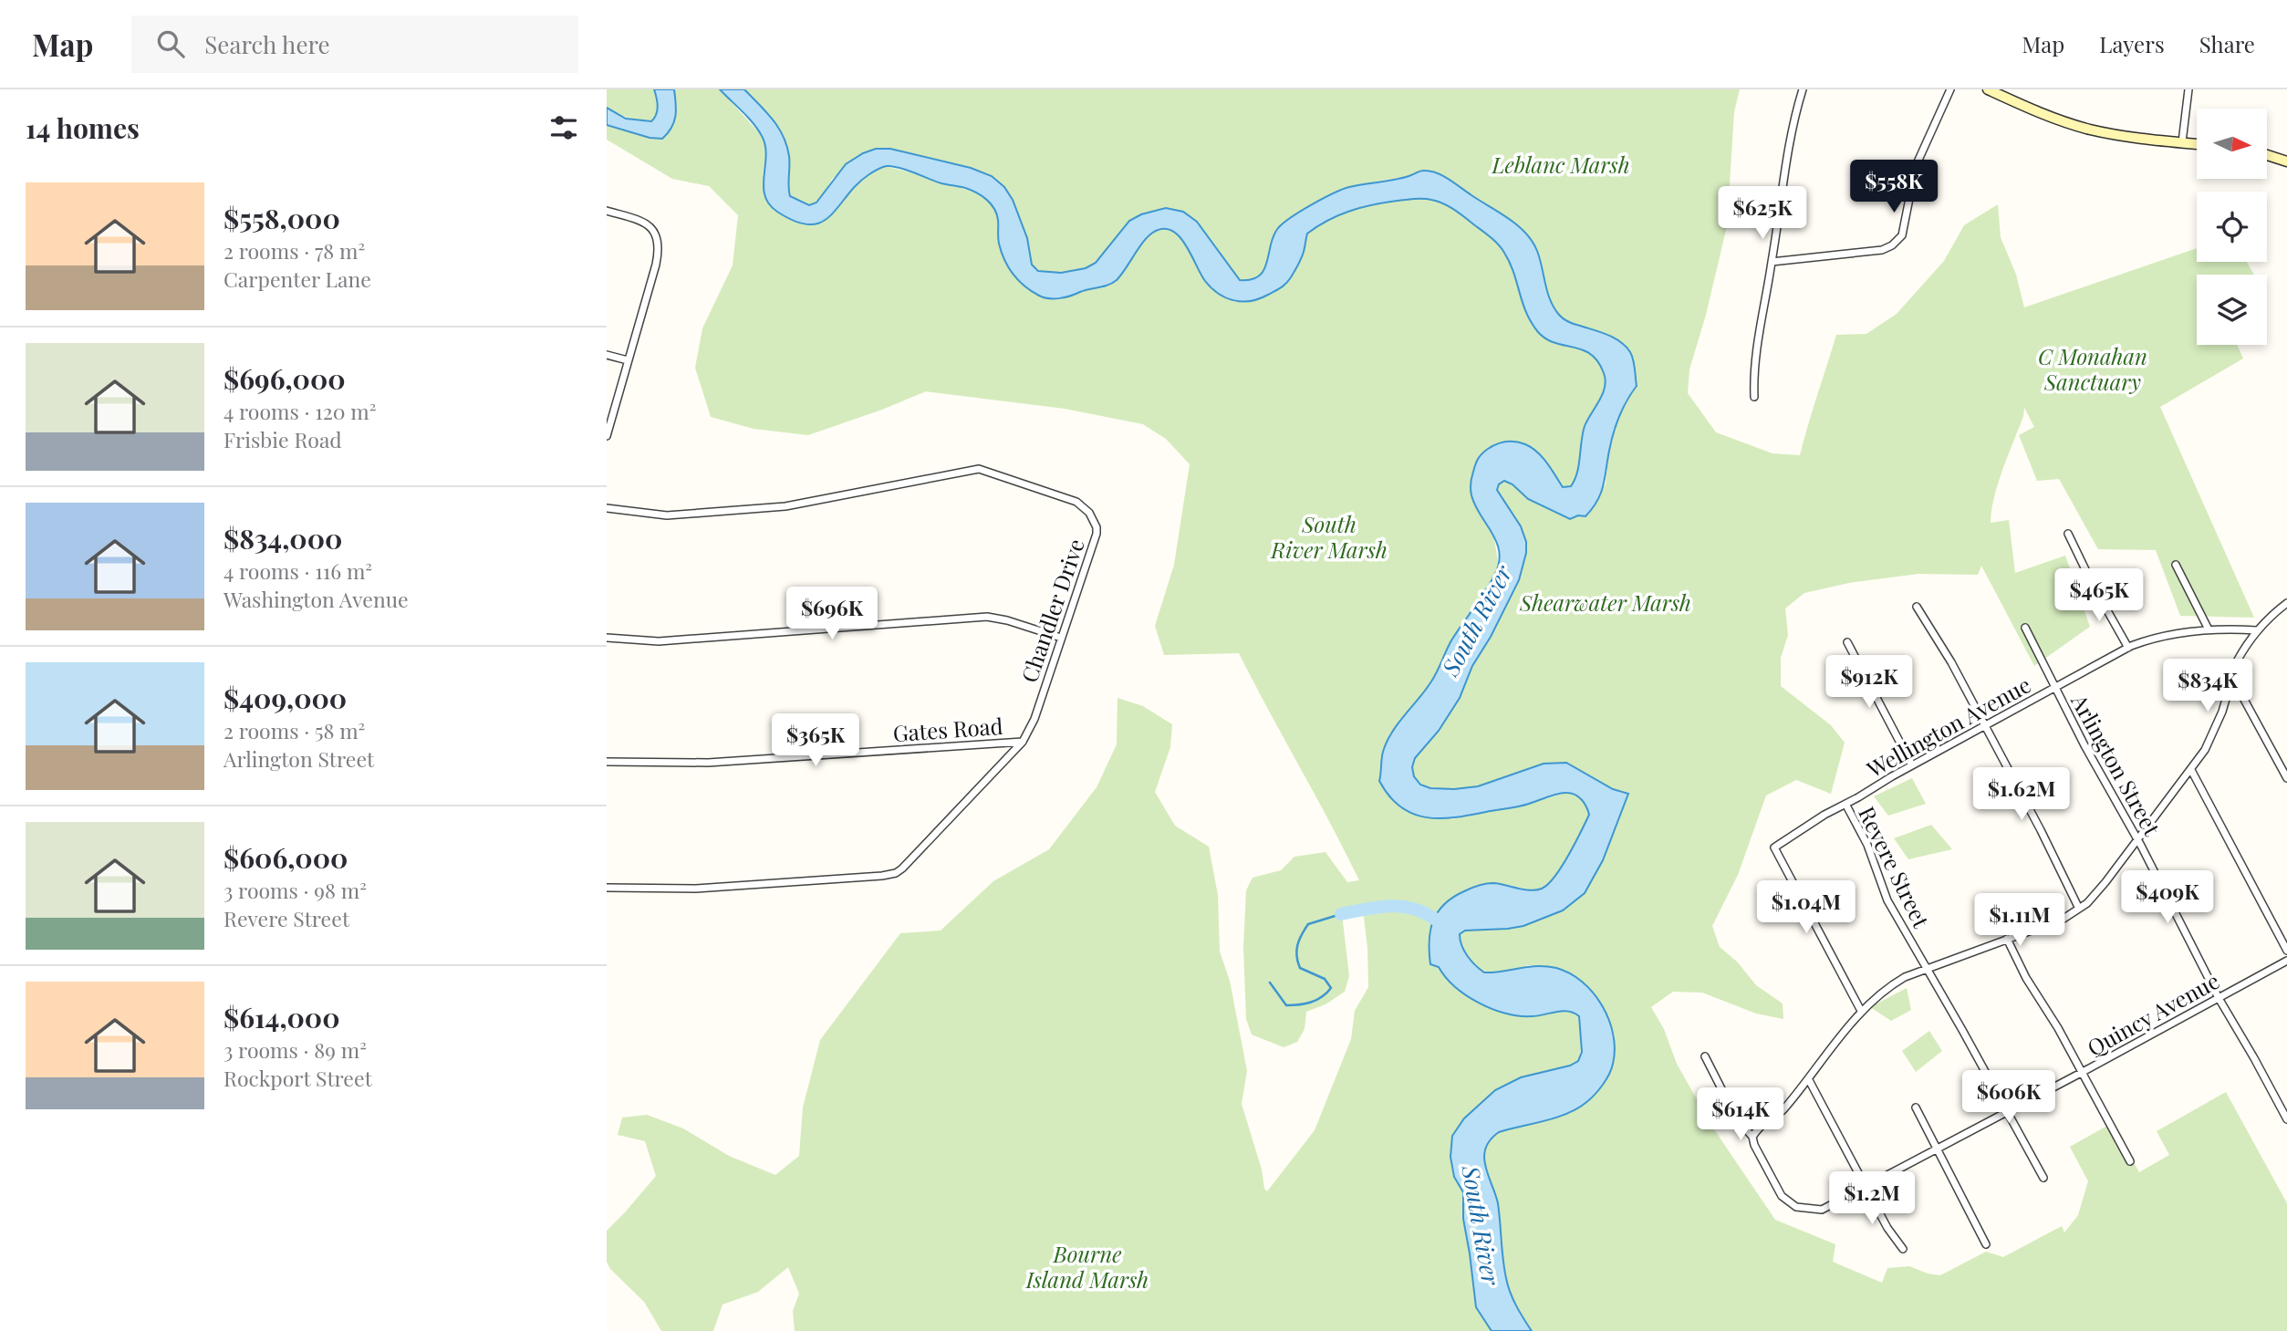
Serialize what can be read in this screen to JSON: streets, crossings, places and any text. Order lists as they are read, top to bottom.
{
  "streets": {
    "street": [
      "Chandler Drive",
      "Wellington Avenue",
      "Gates Road",
      "Arlington Street",
      "Revere Street",
      "Quincy Avenue"
    ]
  },
  "crossings": [
    ["Chandler Drive", "Gates Road"],
    ["Wellington Avenue", "Arlington Street"],
    ["Wellington Avenue", "Revere Street"],
    ["Arlington Street", "Quincy Avenue"],
    ["Revere Street", "Quincy Avenue"]
  ],
  "water": ["South River"],
  "parks": [
    "Leblanc Marsh",
    "C Monahan Sanctuary",
    "South River Marsh",
    "Shearwater Marsh",
    "Bourne Island Marsh"
  ],
  "north": "right",
  "page": {
    "header": "Map",
    "search": "Search here",
    "nav": ["Map", "Layers", "Share"],
    "heading": "14 homes",
    "price": [
      "$558K",
      "$625K",
      "$465K",
      "$696K",
      "$912K",
      "$834K",
      "$365K",
      "$1.62M",
      "$409K",
      "$1.04M",
      "$1.11M",
      "$606K",
      "$614K",
      "$1.2M"
    ],
    "list": [
      {
        "name": "$558,000",
        "note": "2 rooms · 78 m² · Carpenter Lane"
      },
      {
        "name": "$696,000",
        "note": "4 rooms · 120 m² · Frisbie Road"
      },
      {
        "name": "$834,000",
        "note": "4 rooms · 116 m² · Washington Avenue"
      },
      {
        "name": "$409,000",
        "note": "2 rooms · 58 m² · Arlington Street"
      },
      {
        "name": "$606,000",
        "note": "3 rooms · 98 m² · Revere Street"
      },
      {
        "name": "$614,000",
        "note": "3 rooms · 89 m² · Rockport Street"
      }
    ]
  }
}
